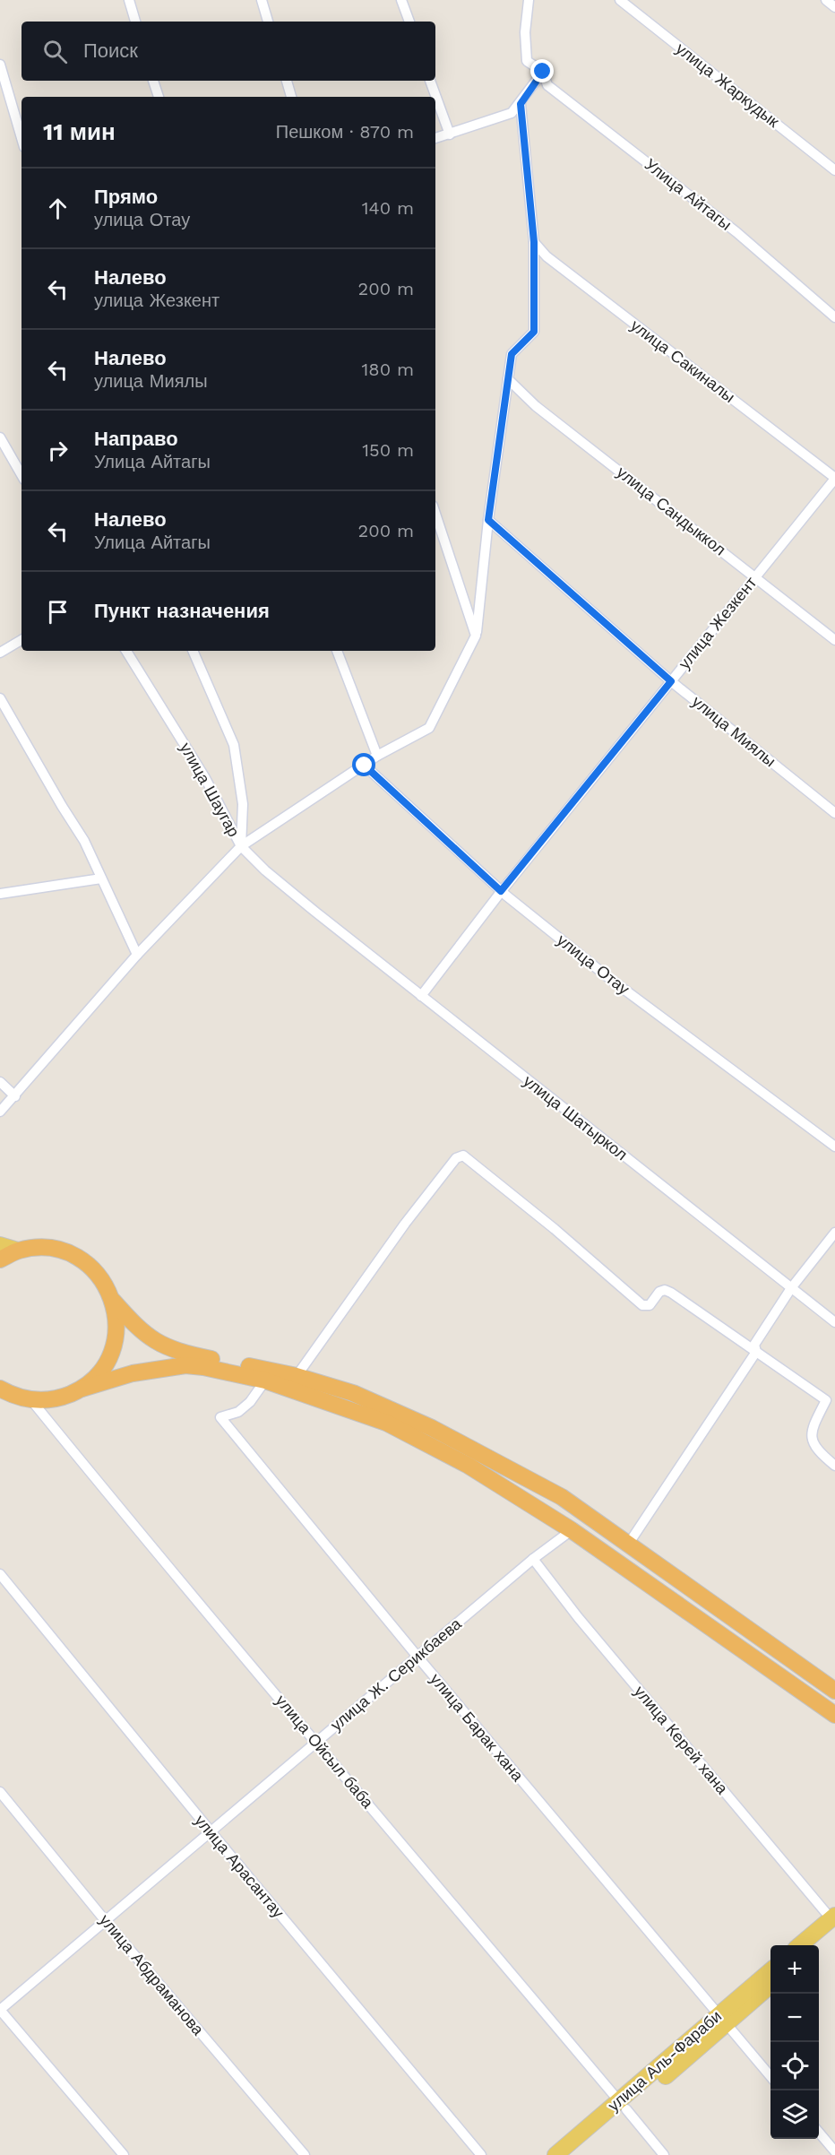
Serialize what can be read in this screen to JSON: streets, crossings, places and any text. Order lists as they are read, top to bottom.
{
  "streets": {
    "main road": ["улица Аль-Фараби"],
    "street": [
      "улица Жаркудык",
      "Улица Айтагы",
      "улица Сакиналы",
      "улица Сандыккол",
      "улица Жезкент",
      "улица Миялы",
      "улица Шаугар",
      "улица Отау",
      "улица Шатыркол",
      "улица Ж. Серикбаева",
      "улица Барак хана",
      "улица Керей хана",
      "улица Ойсыл баба",
      "улица Арасантау",
      "улица Абдраманова"
    ]
  },
  "crossings": [
    ["улица Сакиналы", "улица Жезкент"],
    ["улица Сандыккол", "улица Жезкент"],
    ["улица Жезкент", "улица Миялы"],
    ["улица Жезкент", "улица Отау"],
    ["улица Жезкент", "улица Шатыркол"],
    ["улица Шаугар", "улица Шатыркол"],
    ["улица Ж. Серикбаева", "улица Барак хана"],
    ["улица Ж. Серикбаева", "улица Керей хана"],
    ["улица Ж. Серикбаева", "улица Ойсыл баба"],
    ["улица Ж. Серикбаева", "улица Арасантау"],
    ["улица Ж. Серикбаева", "улица Абдраманова"],
    ["улица Барак хана", "улица Аль-Фараби"],
    ["улица Ойсыл баба", "улица Аль-Фараби"]
  ],
  "page": {
    "search": "Поиск",
    "heading": ["11 мин", "Пешком · 870 m"],
    "list": [
      ["Прямо", "улица Отау", "140 m"],
      ["Налево", "улица Жезкент", "200 m"],
      ["Налево", "улица Миялы", "180 m"],
      ["Направо", "Улица Айтагы", "150 m"],
      ["Налево", "Улица Айтагы", "200 m"],
      "Пункт назначения"
    ],
    "map_buttons": ["+", "−"]
  }
}
